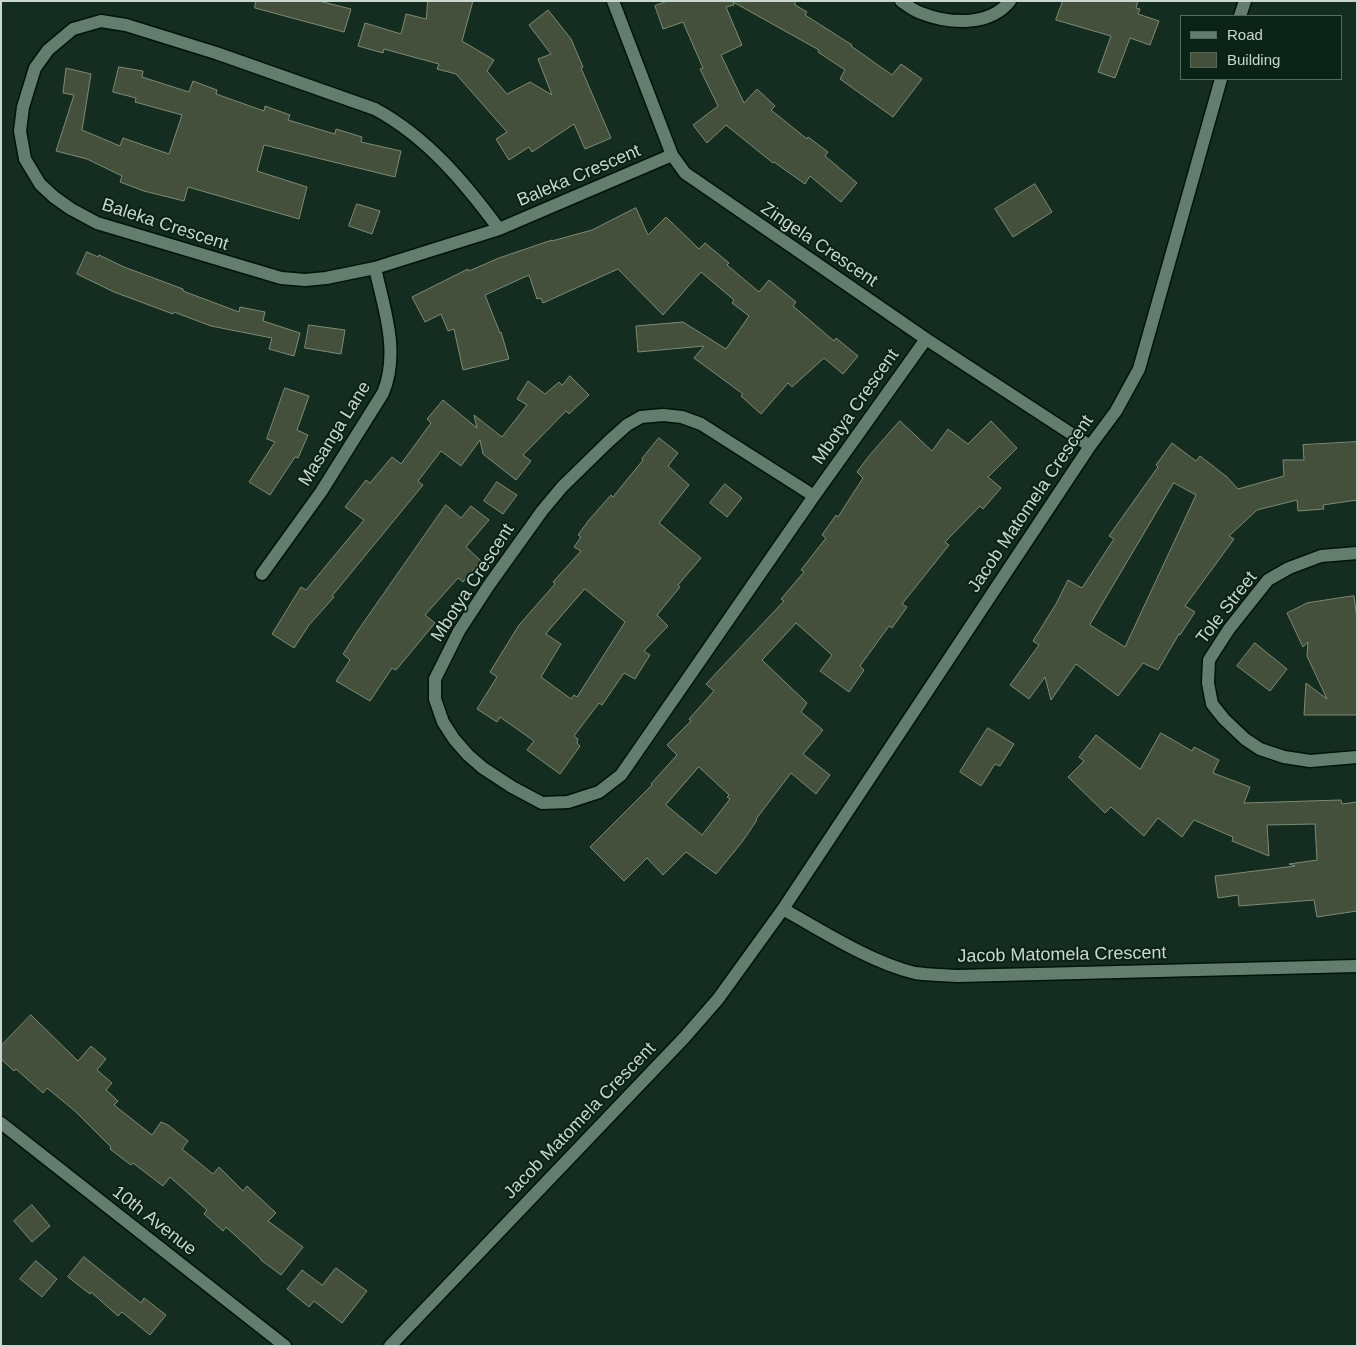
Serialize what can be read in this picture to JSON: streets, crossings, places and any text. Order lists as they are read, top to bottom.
{
  "streets": {
    "street": [
      "Baleka Crescent",
      "Zingela Crescent",
      "Mbotya Crescent",
      "Masanga Lane",
      "Jacob Matomela Crescent",
      "Tole Street",
      "10th Avenue"
    ]
  },
  "crossings": [
    ["Baleka Crescent", "Zingela Crescent"],
    ["Baleka Crescent", "Masanga Lane"],
    ["Zingela Crescent", "Mbotya Crescent"],
    ["Zingela Crescent", "Jacob Matomela Crescent"]
  ],
  "legend": ["Road", "Building"]
}
